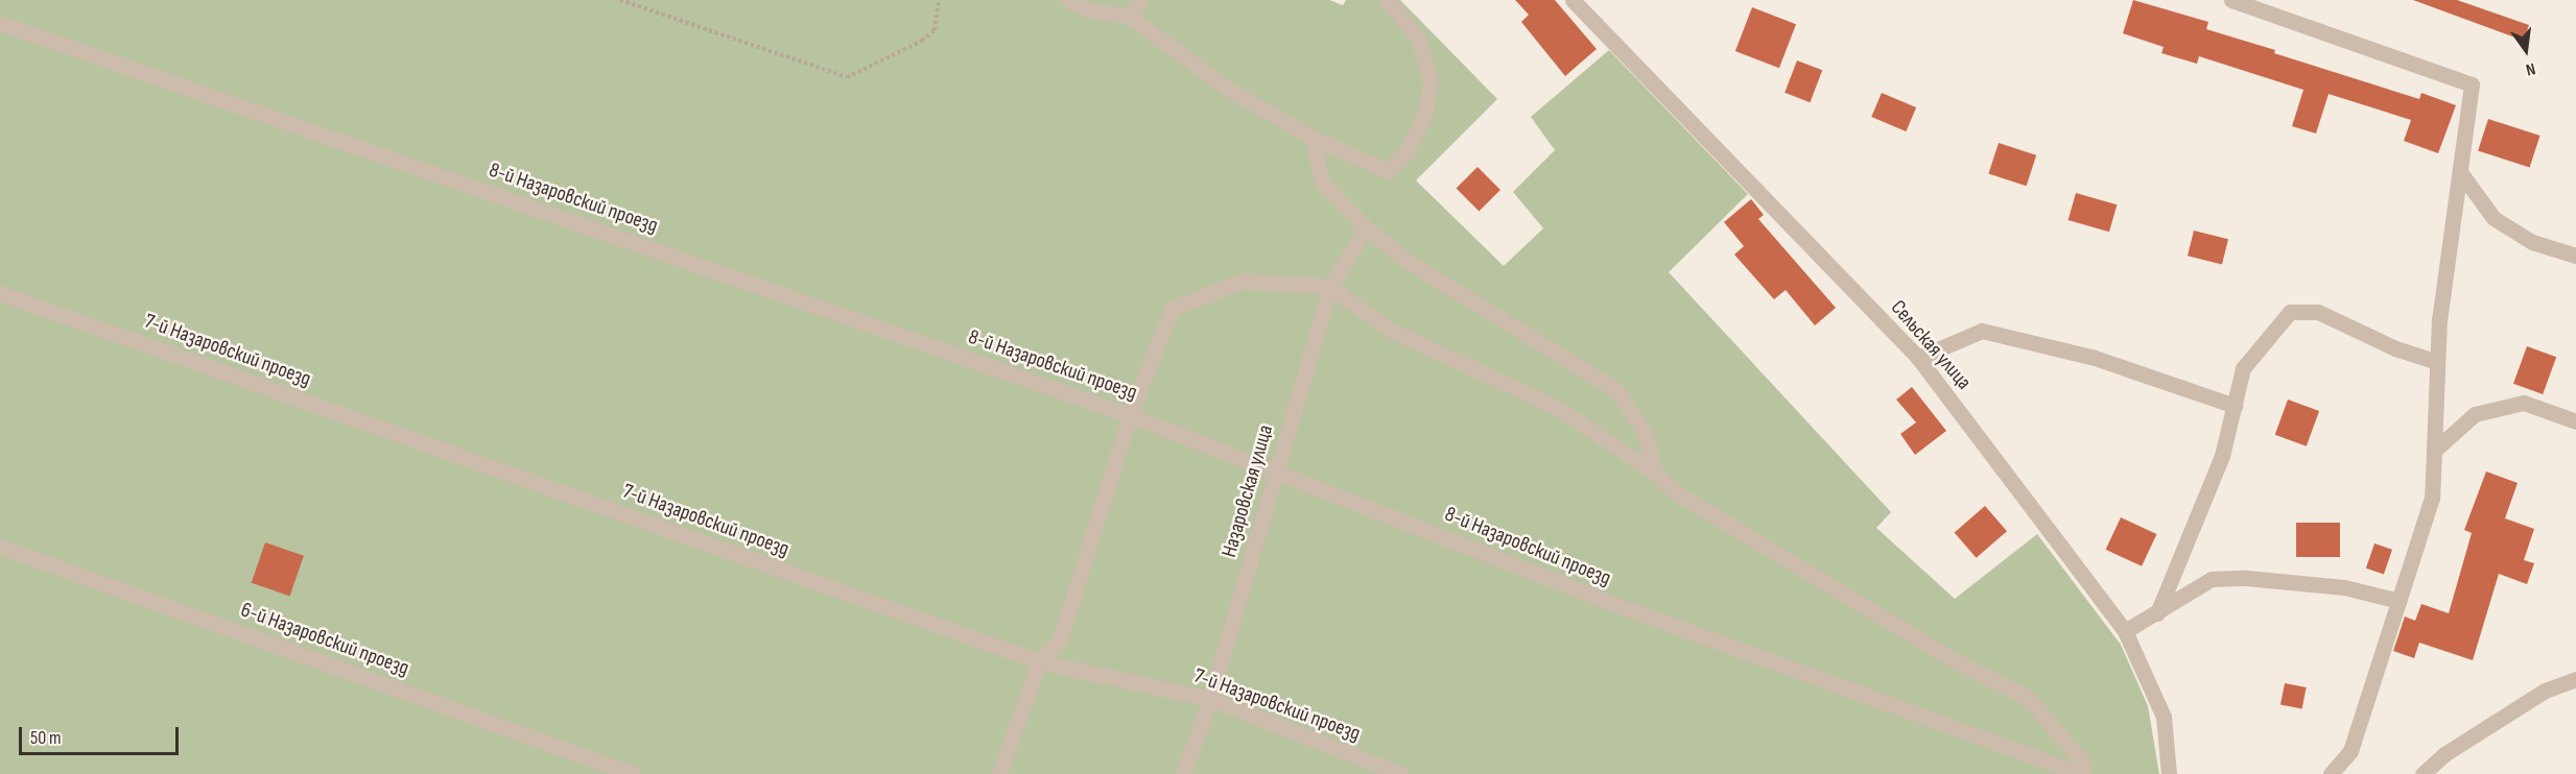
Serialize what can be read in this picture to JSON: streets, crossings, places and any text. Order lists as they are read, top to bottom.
{
  "streets": {
    "street": [
      "8-й Назаровский проезд",
      "Сельская улица",
      "7-й Назаровский проезд",
      "Назаровская улица",
      "6-й Назаровский проезд"
    ]
  },
  "crossings": [
    ["8-й Назаровский проезд", "Назаровская улица"],
    ["7-й Назаровский проезд", "Назаровская улица"]
  ],
  "scale_bar": "50 m",
  "north": "bottom"
}
